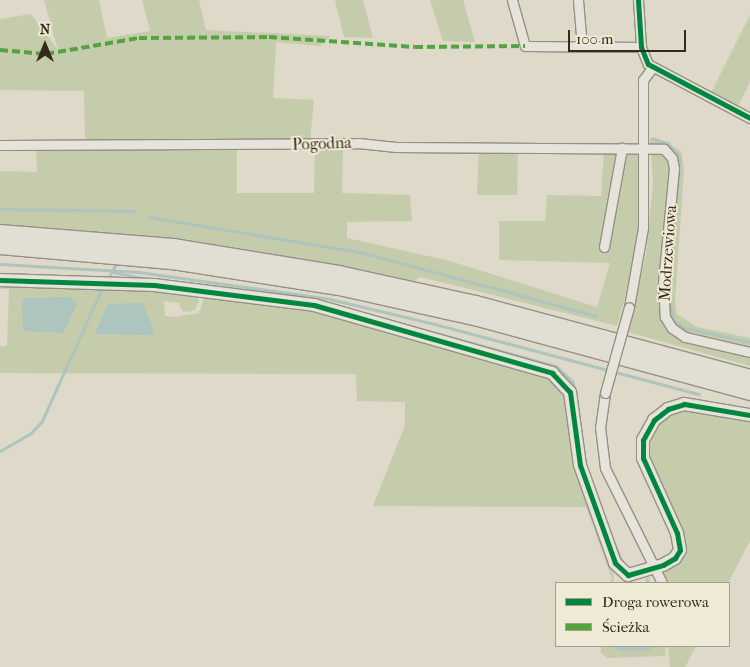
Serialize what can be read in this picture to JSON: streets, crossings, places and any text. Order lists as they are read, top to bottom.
{
  "streets": {
    "street": ["Pogodna", "Modrzewiowa"]
  },
  "crossings": [
    ["Pogodna", "Modrzewiowa"]
  ],
  "legend": ["Droga rowerowa", "Ścieżka"],
  "scale_bar": "100 m",
  "north": "top"
}
